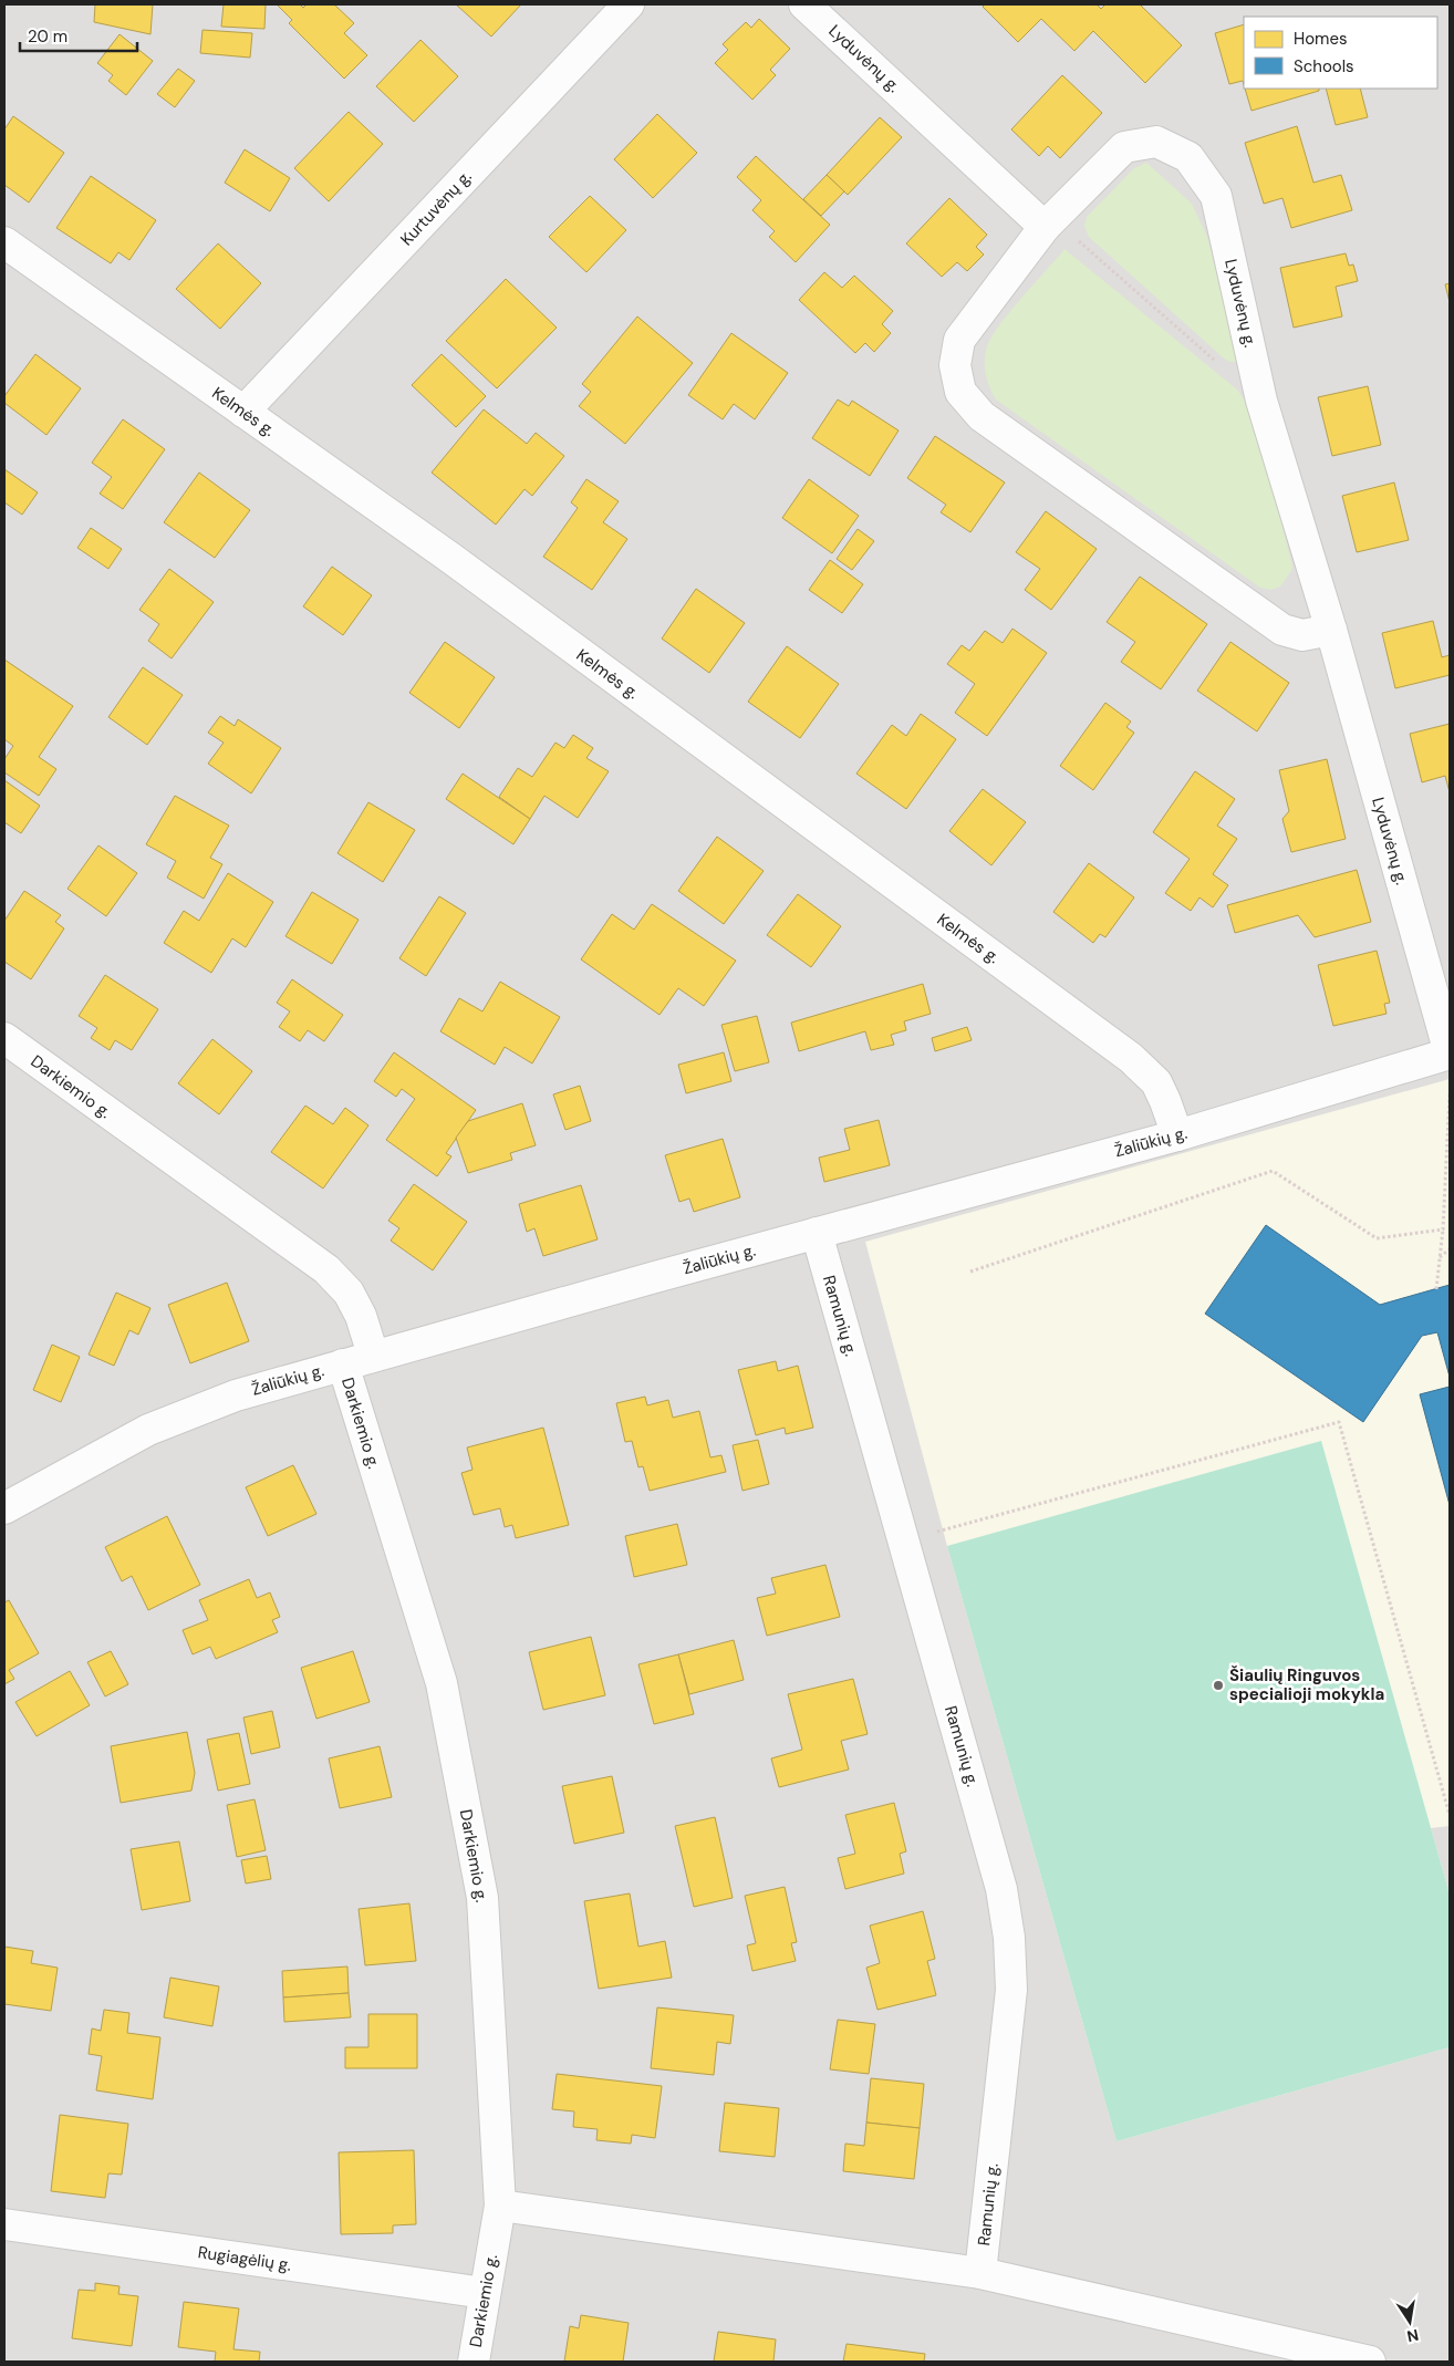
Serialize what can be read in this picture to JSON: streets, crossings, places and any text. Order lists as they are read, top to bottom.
{
  "streets": {
    "street": [
      "Lyduvėnų g.",
      "Kurtuvėnų g.",
      "Kelmės g.",
      "Darkiemio g.",
      "Žaliūkių g.",
      "Ramunių g.",
      "Rugiagėlių g."
    ]
  },
  "crossings": [
    ["Lyduvėnų g.", "Žaliūkių g."],
    ["Kurtuvėnų g.", "Kelmės g."],
    ["Kelmės g.", "Žaliūkių g."],
    ["Darkiemio g.", "Žaliūkių g."],
    ["Darkiemio g.", "Rugiagėlių g."],
    ["Žaliūkių g.", "Ramunių g."]
  ],
  "places": ["Šiaulių Ringuvos specialioji mokykla"],
  "legend": ["Homes", "Schools"],
  "scale_bar": "20 m",
  "north": "bottom"
}
